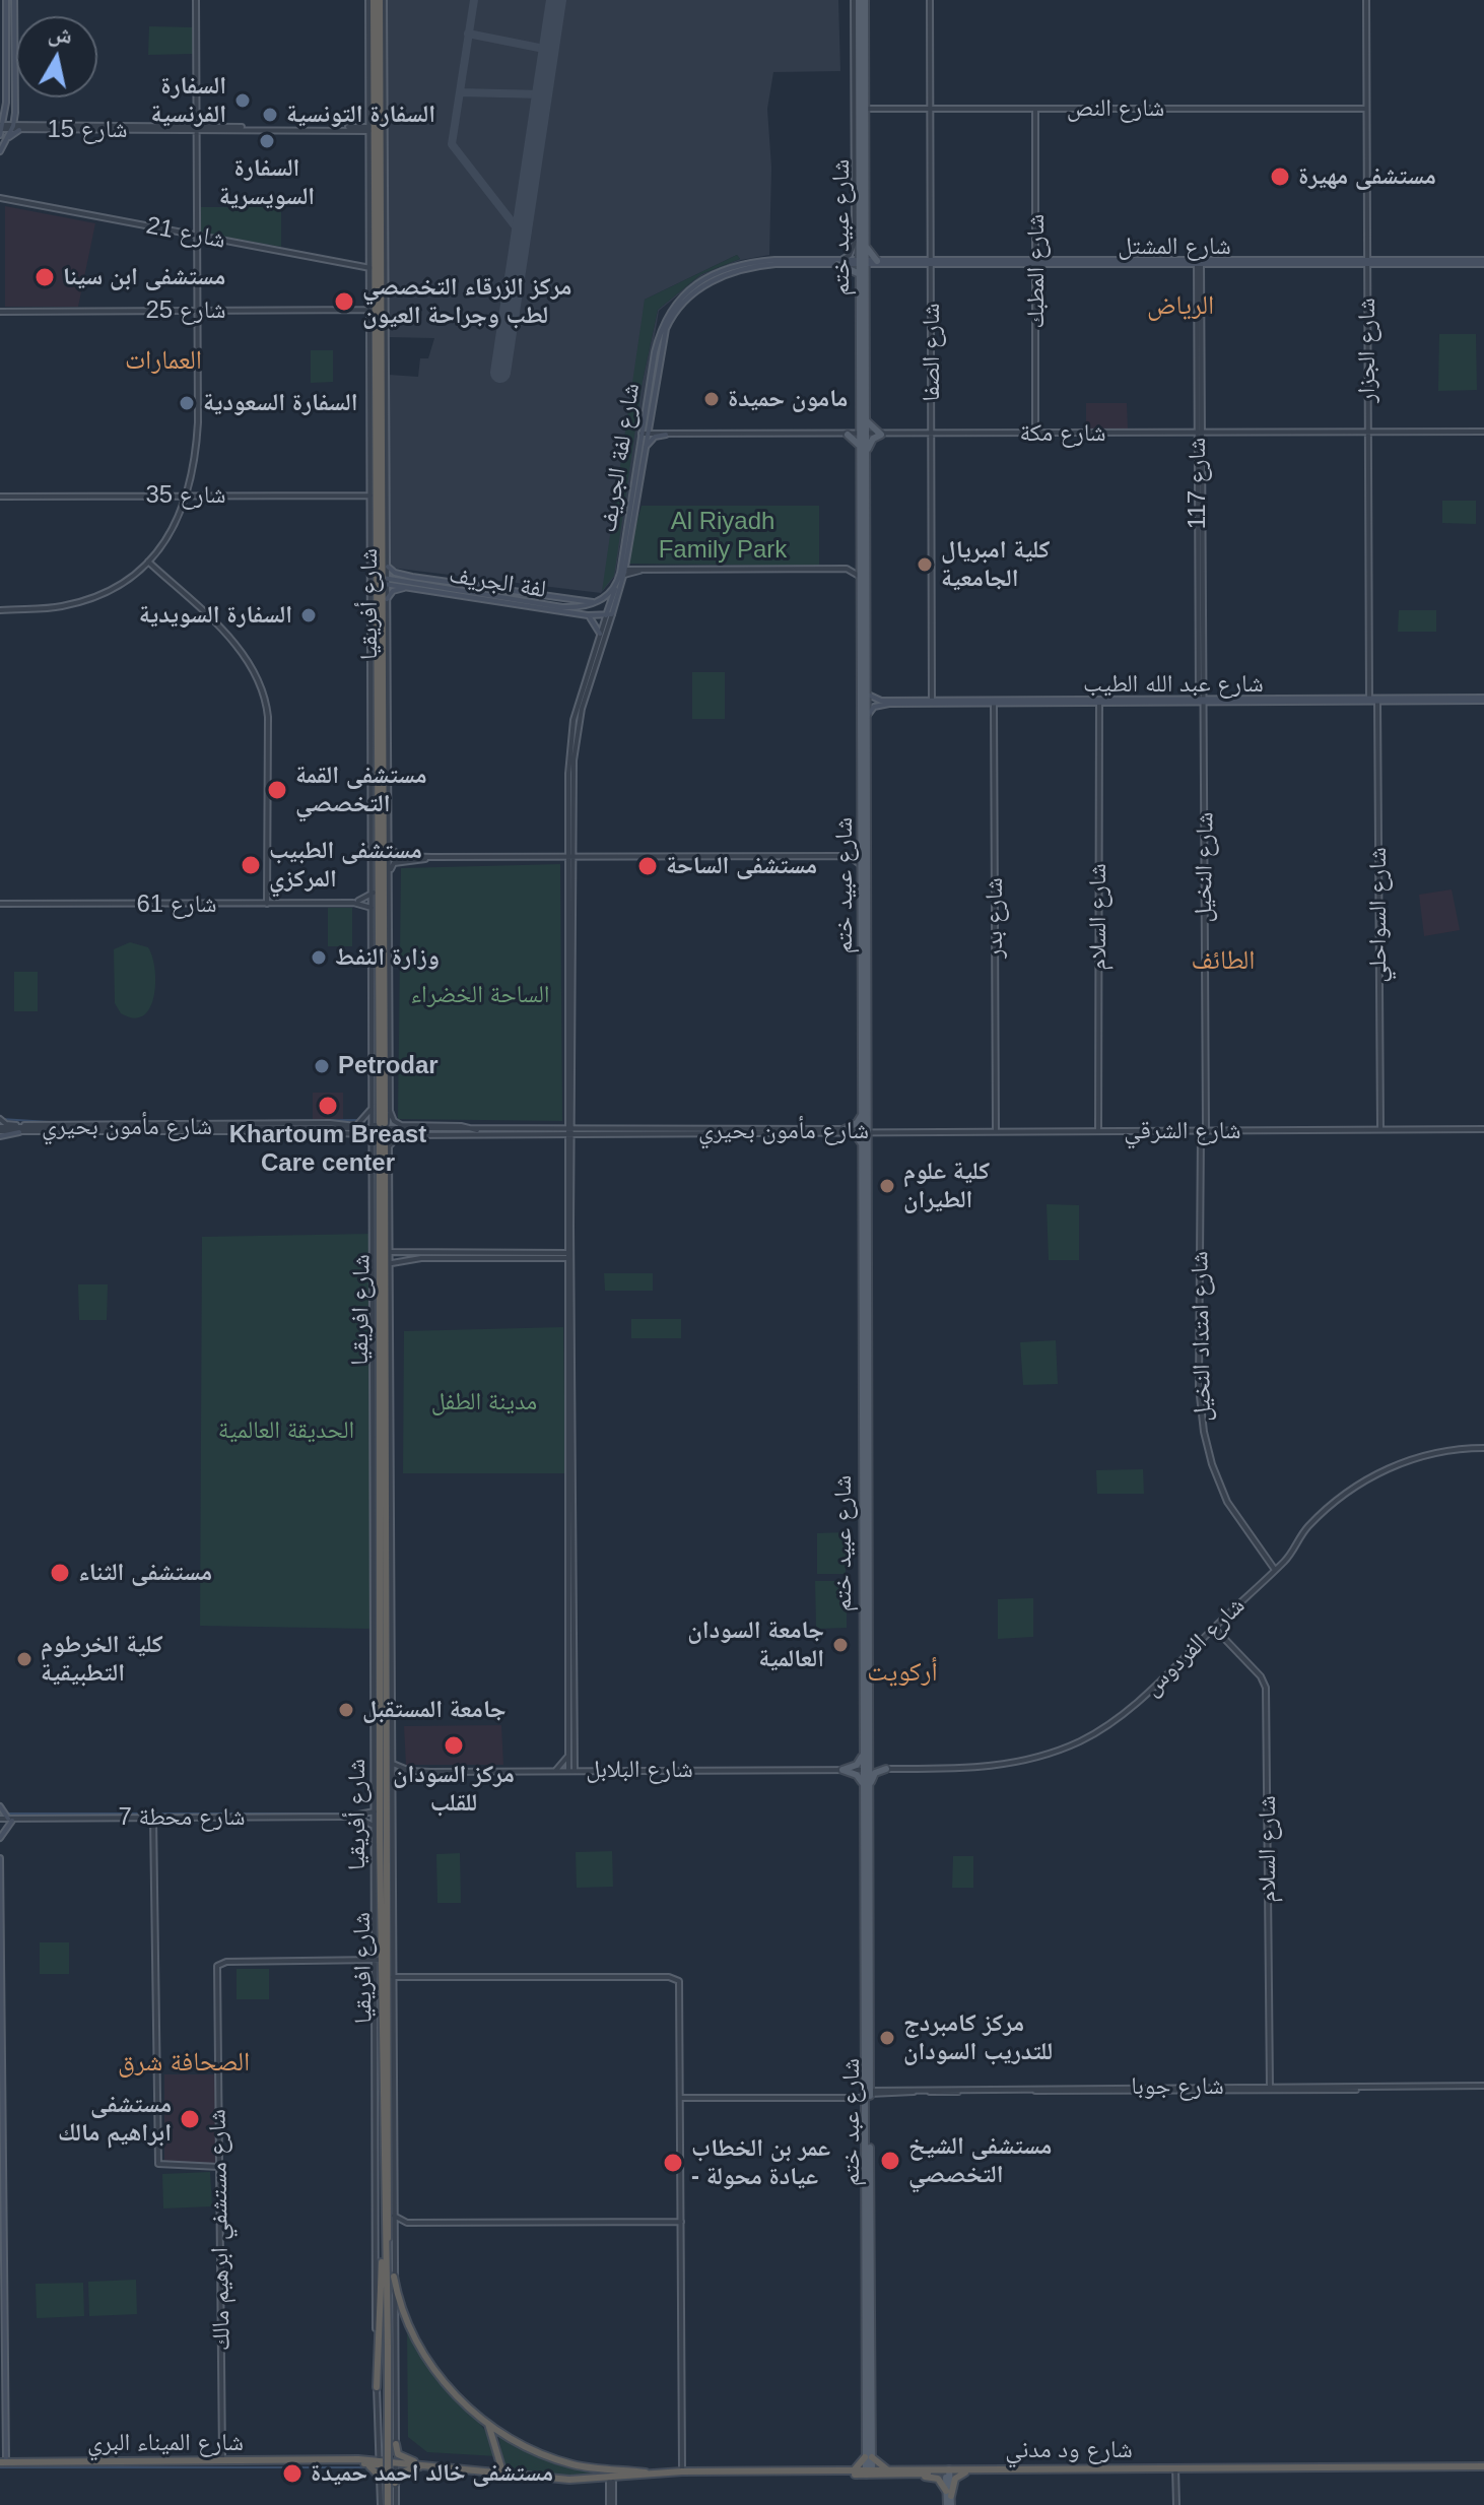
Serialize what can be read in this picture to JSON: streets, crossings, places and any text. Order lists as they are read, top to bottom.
{
  "streets": {
    "highway": [
      "شارع أفريقيا",
      "شارع افريقيا",
      "شارع الميناء البري",
      "شارع ود مدني"
    ],
    "main road": [
      "شارع عبيد ختم",
      "شارع المشتل",
      "شارع لفة الجريف",
      "لفة الجريف",
      "شارع عبد الله الطيب",
      "شارع عبد ختم"
    ],
    "street": [
      "شارع النص",
      "شارع 15",
      "شارع 21",
      "شارع المطبك",
      "شارع 25",
      "شارع الجزار",
      "شارع الصفا",
      "شارع مكة",
      "شارع 117",
      "شارع 35",
      "شارع النخيل",
      "شارع 61",
      "شارع السواحلي",
      "شارع السلام",
      "شارع بدر",
      "شارع مأمون بحيري",
      "شارع الشرقي",
      "شارع امتداد النخيل",
      "شارع الفردوس",
      "شارع البلابل",
      "شارع محطة 7",
      "شارع جوبا",
      "شارع مستشفي ابرهيم مالك"
    ]
  },
  "crossings": [
    ["شارع النص", "شارع عبيد ختم"],
    ["شارع النص", "شارع المطبك"],
    ["شارع النص", "شارع الجزار"],
    ["شارع النص", "شارع الصفا"],
    ["شارع 15", "شارع أفريقيا"],
    ["شارع عبيد ختم", "شارع المشتل"],
    ["شارع عبيد ختم", "شارع مكة"],
    ["شارع عبيد ختم", "شارع لفة الجريف"],
    ["شارع عبيد ختم", "شارع عبد الله الطيب"],
    ["شارع عبيد ختم", "شارع مأمون بحيري"],
    ["شارع عبيد ختم", "شارع الشرقي"],
    ["شارع عبيد ختم", "شارع الفردوس"],
    ["شارع عبيد ختم", "شارع البلابل"],
    ["شارع عبيد ختم", "شارع عبد ختم"],
    ["شارع 21", "شارع أفريقيا"],
    ["شارع المشتل", "شارع المطبك"],
    ["شارع المشتل", "شارع الجزار"],
    ["شارع المشتل", "شارع الصفا"],
    ["شارع المشتل", "شارع لفة الجريف"],
    ["شارع المشتل", "شارع 117"],
    ["شارع المطبك", "شارع مكة"],
    ["شارع 25", "شارع أفريقيا"],
    ["شارع الجزار", "شارع مكة"],
    ["شارع الجزار", "شارع عبد الله الطيب"],
    ["شارع الصفا", "شارع مكة"],
    ["شارع الصفا", "شارع عبد الله الطيب"],
    ["شارع مكة", "شارع لفة الجريف"],
    ["شارع مكة", "شارع 117"],
    ["شارع لفة الجريف", "لفة الجريف"],
    ["شارع 117", "شارع عبد الله الطيب"],
    ["شارع 117", "شارع النخيل"],
    ["شارع 35", "شارع أفريقيا"],
    ["لفة الجريف", "شارع أفريقيا"],
    ["شارع أفريقيا", "شارع مأمون بحيري"],
    ["شارع أفريقيا", "شارع افريقيا"],
    ["شارع أفريقيا", "شارع البلابل"],
    ["شارع أفريقيا", "شارع مستشفي ابرهيم مالك"],
    ["شارع أفريقيا", "شارع الميناء البري"],
    ["شارع عبد الله الطيب", "شارع النخيل"],
    ["شارع عبد الله الطيب", "شارع السواحلي"],
    ["شارع عبد الله الطيب", "شارع السلام"],
    ["شارع عبد الله الطيب", "شارع بدر"],
    ["شارع النخيل", "شارع الشرقي"],
    ["شارع النخيل", "شارع امتداد النخيل"],
    ["شارع السواحلي", "شارع الشرقي"],
    ["شارع السلام", "شارع الشرقي"],
    ["شارع السلام", "شارع الفردوس"],
    ["شارع السلام", "شارع جوبا"],
    ["شارع بدر", "شارع الشرقي"],
    ["شارع مأمون بحيري", "شارع الشرقي"],
    ["شارع مأمون بحيري", "شارع افريقيا"],
    ["شارع الشرقي", "شارع امتداد النخيل"],
    ["شارع امتداد النخيل", "شارع الفردوس"],
    ["شارع الفردوس", "شارع البلابل"],
    ["شارع الفردوس", "شارع عبد ختم"],
    ["شارع البلابل", "شارع عبد ختم"],
    ["شارع جوبا", "شارع عبد ختم"],
    ["شارع عبد ختم", "شارع ود مدني"],
    ["شارع مستشفي ابرهيم مالك", "شارع الميناء البري"]
  ],
  "districts": [
    "الرياض",
    "العمارات",
    "الطائف",
    "أركويت",
    "الصحافة شرق"
  ],
  "parks": [
    "Al Riyadh Family Park",
    "الساحة الخضراء",
    "مدينة الطفل",
    "الحديقة العالمية"
  ],
  "places": [
    "السفارة الفرنسية",
    "السفارة التونسية",
    "السفارة السويسرية",
    "مستشفى مهيرة",
    "مستشفى ابن سينا",
    "مركز الزرقاء التخصصي لطب وجراحة العيون",
    "مامون حميدة",
    "السفارة السعودية",
    "كلية امبريال الجامعية",
    "السفارة السويدية",
    "مستشفى القمة التخصصي",
    "مستشفى الطبيب المركزي",
    "مستشفى الساحة",
    "وزارة النفط",
    "Petrodar",
    "Khartoum Breast Care center",
    "كلية علوم الطيران",
    "مستشفى الثناء",
    "جامعة السودان العالمية",
    "كلية الخرطوم التطبيقية",
    "جامعة المستقبل",
    "مركز السودان للقلب",
    "مركز كامبردج للتدريب السودان",
    "مستشفى ابراهيم مالك",
    "مستشفى الشيخ التخصصي",
    "عمر بن الخطاب - عيادة محولة",
    "مستشفى خالد احمد حميدة"
  ],
  "north": "top"
}
